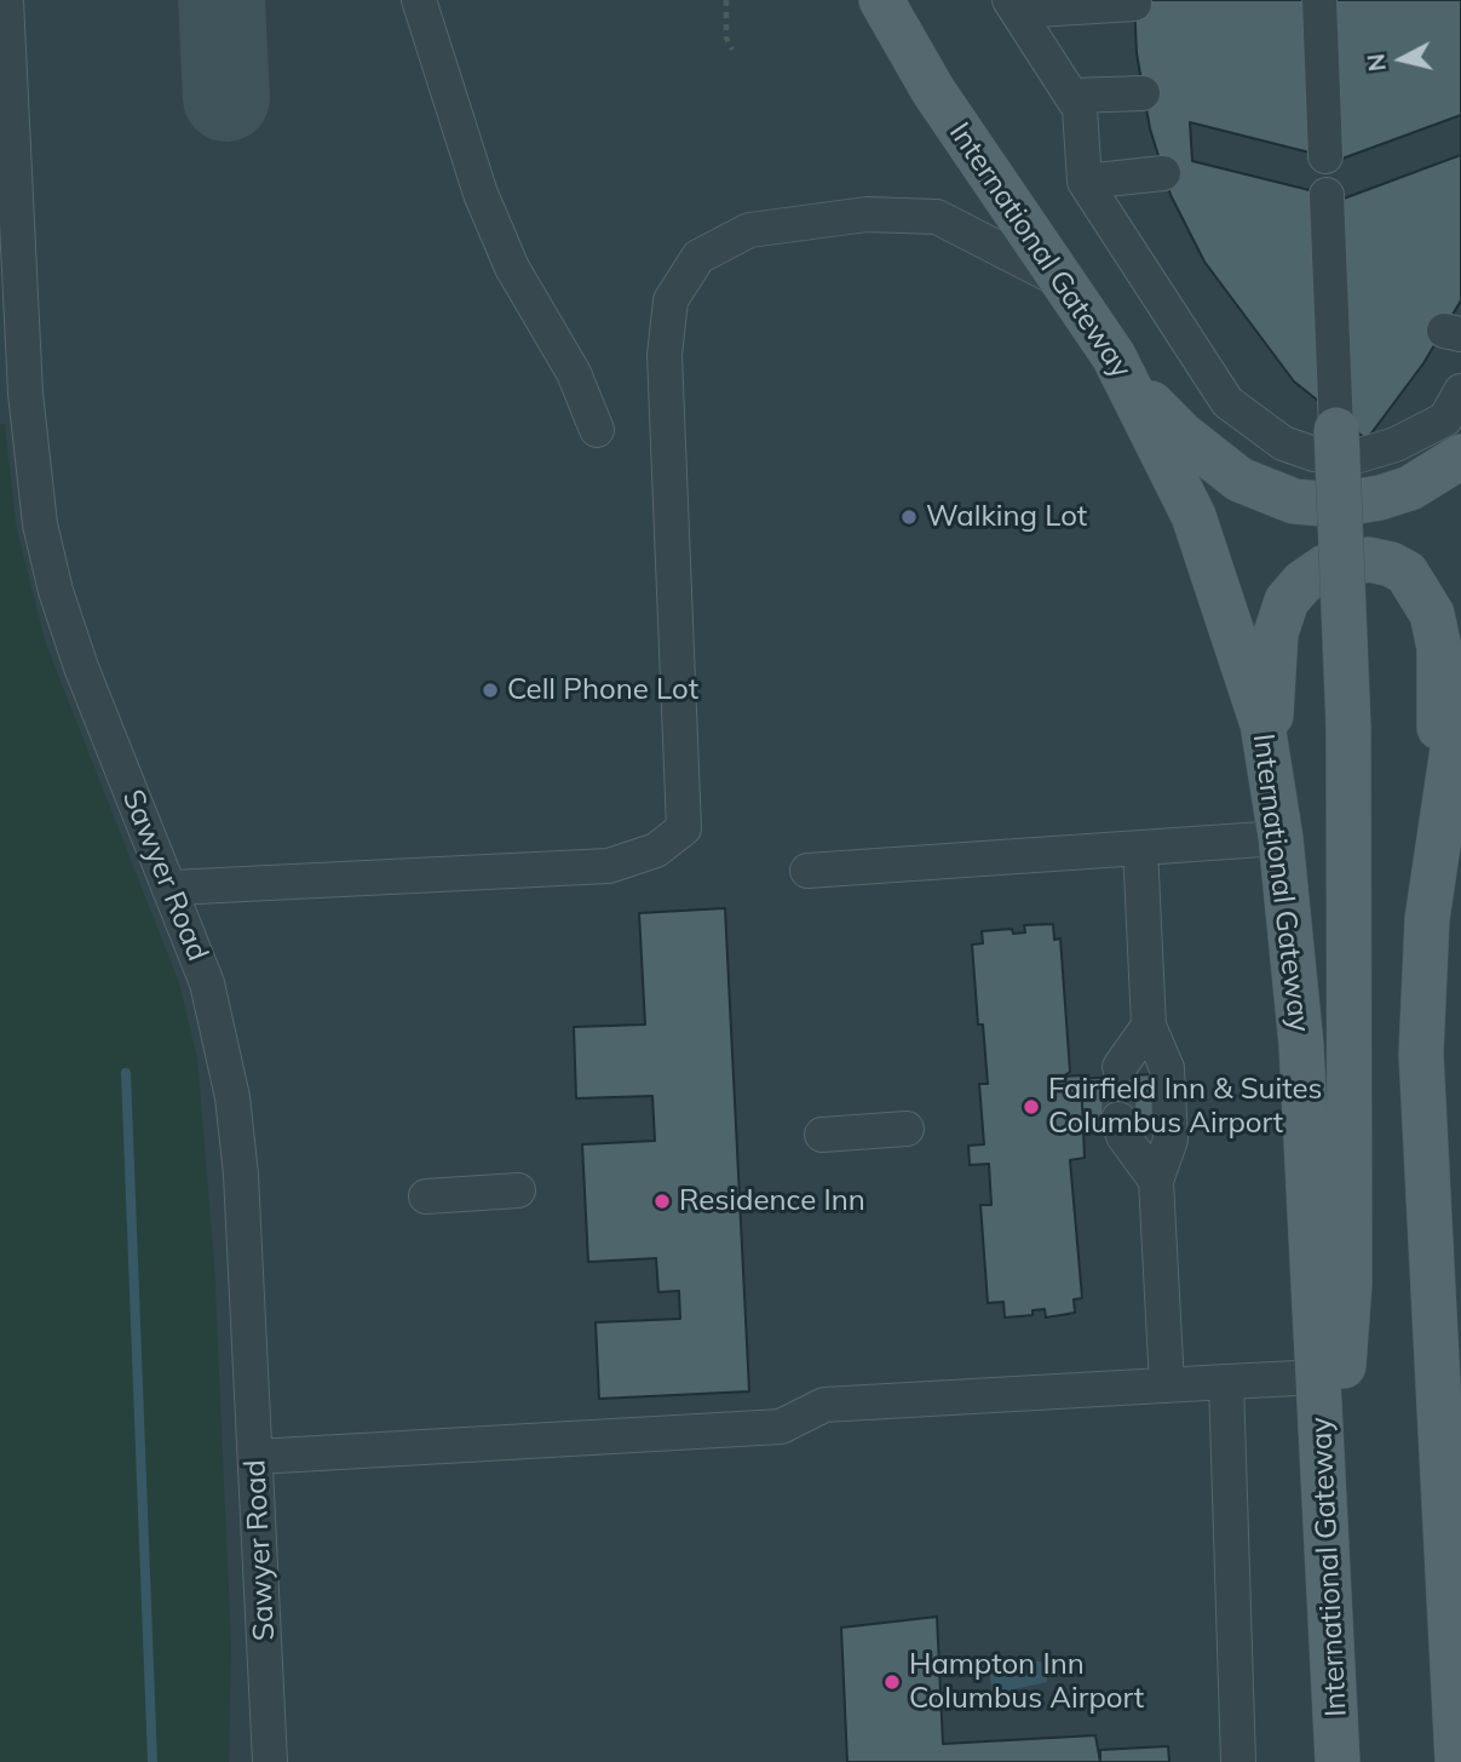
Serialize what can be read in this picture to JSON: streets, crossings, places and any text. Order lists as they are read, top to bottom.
{
  "streets": {
    "main road": ["International Gateway"],
    "street": ["Sawyer Road"]
  },
  "places": [
    "Walking Lot",
    "Cell Phone Lot",
    "Fairfield Inn & Suites Columbus Airport",
    "Residence Inn",
    "Hampton Inn Columbus Airport"
  ],
  "north": "left"
}
